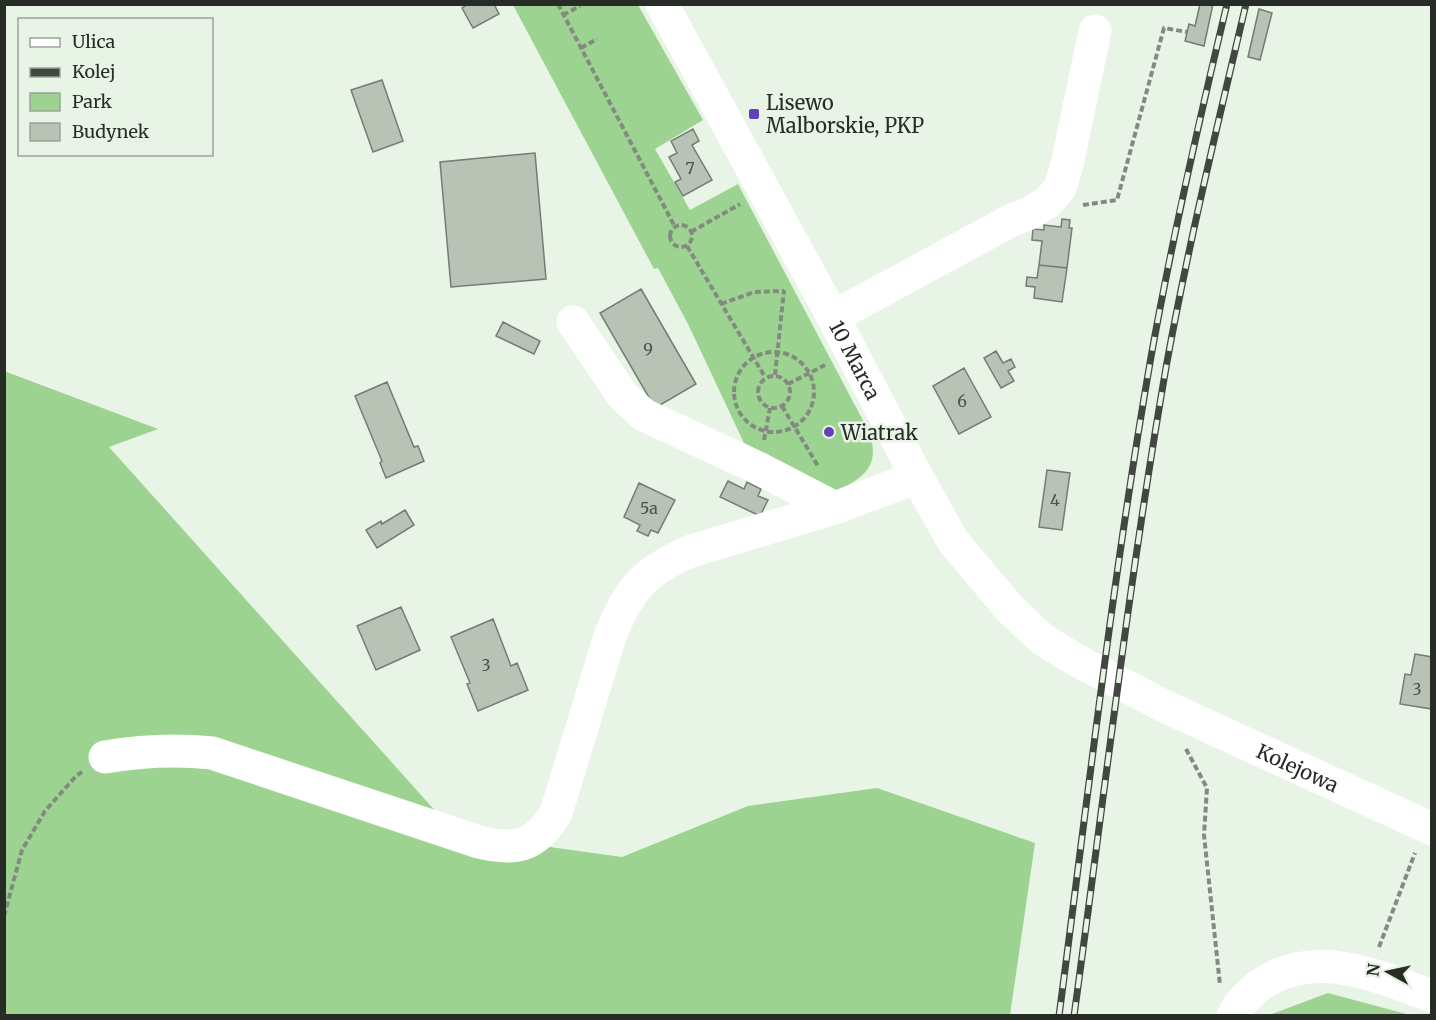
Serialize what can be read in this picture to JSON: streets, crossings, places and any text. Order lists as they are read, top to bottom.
{
  "streets": {
    "street": ["10 Marca", "Kolejowa"]
  },
  "crossings": [
    ["10 Marca", "Kolejowa"]
  ],
  "places": {
    "transit": ["Lisewo Malborskie, PKP"],
    "other": ["Wiatrak"]
  },
  "house_numbers": [
    "7",
    "9",
    "6",
    "4",
    "5a",
    "3",
    "3"
  ],
  "legend": [
    "Ulica",
    "Kolej",
    "Park",
    "Budynek"
  ],
  "north": "left"
}
